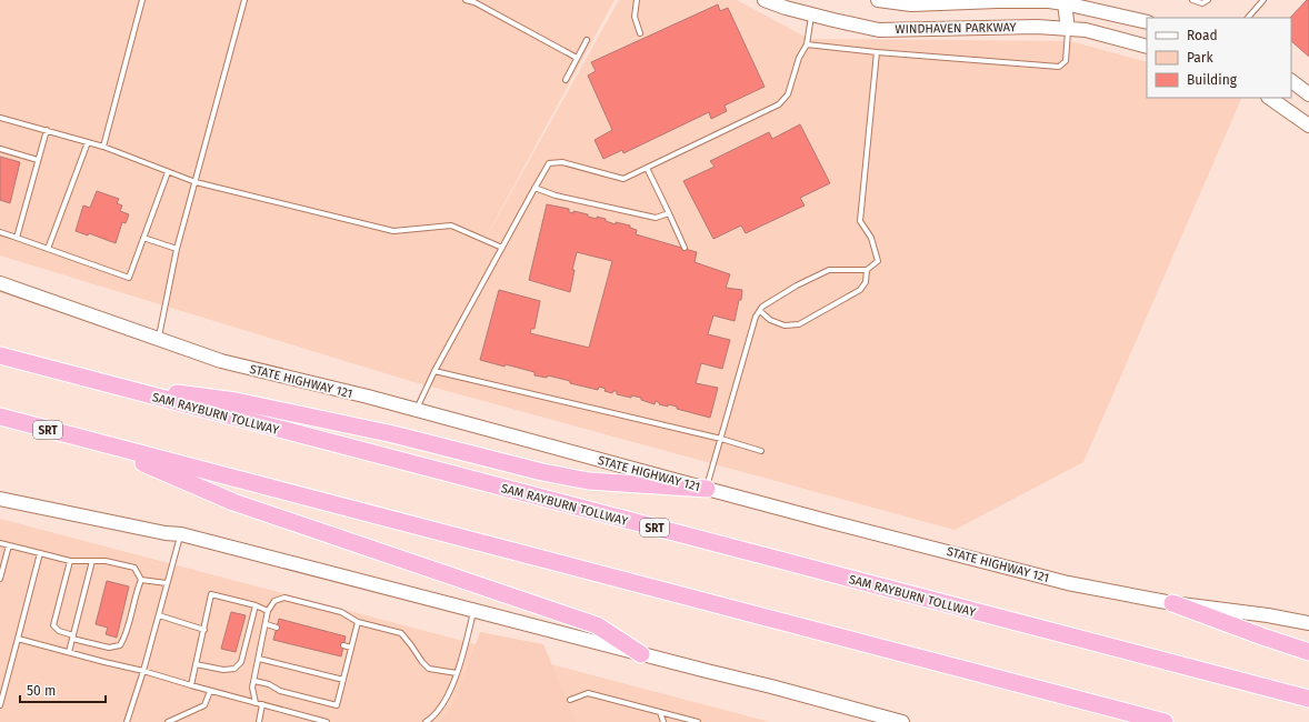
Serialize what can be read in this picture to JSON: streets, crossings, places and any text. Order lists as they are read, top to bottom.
{
  "streets": {
    "highway": ["SAM RAYBURN TOLLWAY", "SRT"],
    "main road": ["WINDHAVEN PARKWAY", "STATE HIGHWAY 121"]
  },
  "legend": ["Road", "Park", "Building"],
  "scale_bar": "50 m"
}
